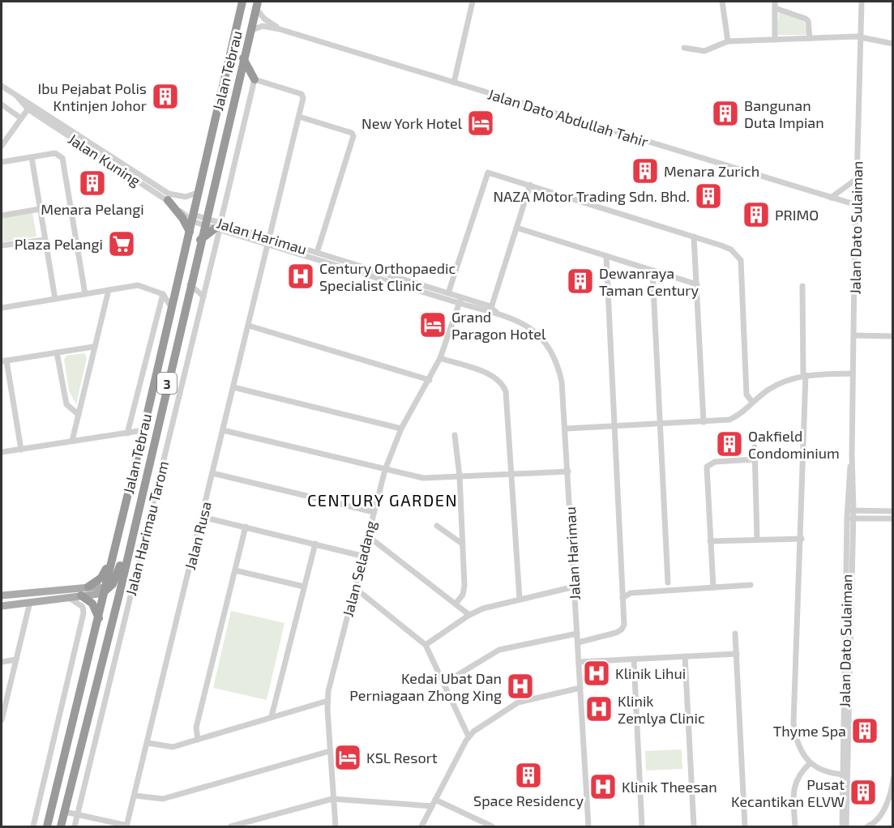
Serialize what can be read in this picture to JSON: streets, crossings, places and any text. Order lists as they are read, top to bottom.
{
  "streets": {
    "highway": ["Jalan Tebrau", "3"],
    "street": [
      "Jalan Dato Abdullah Tahir",
      "Jalan Kuning",
      "Jalan Dato Sulaiman",
      "Jalan Harimau",
      "Jalan Harimau Tarom",
      "Jalan Rusa",
      "Jalan Seladang"
    ]
  },
  "crossings": [
    ["Jalan Tebrau", "Jalan Dato Abdullah Tahir"],
    ["Jalan Tebrau", "Jalan Kuning"],
    ["Jalan Tebrau", "Jalan Harimau"],
    ["Jalan Dato Abdullah Tahir", "Jalan Dato Sulaiman"],
    ["Jalan Kuning", "Jalan Harimau"],
    ["Jalan Harimau", "Jalan Harimau Tarom"],
    ["Jalan Harimau", "Jalan Rusa"],
    ["Jalan Harimau", "Jalan Seladang"],
    ["Jalan Harimau Tarom", "Jalan Rusa"]
  ],
  "districts": ["CENTURY GARDEN"],
  "places": {
    "building": [
      "Ibu Pejabat Polis Kntinjen Johor",
      "Bangunan Duta Impian",
      "Menara Zurich",
      "Menara Pelangi",
      "NAZA Motor Trading Sdn. Bhd.",
      "PRIMO",
      "Dewanraya Taman Century",
      "Oakfield Condominium",
      "Thyme Spa",
      "Space Residency",
      "Pusat Kecantikan ELVW"
    ],
    "hotel": ["New York Hotel", "Grand Paragon Hotel", "KSL Resort"],
    "supermarket": ["Plaza Pelangi"],
    "hospital": [
      "Century Orthopaedic Specialist Clinic",
      "Klinik Lihui",
      "Kedai Ubat Dan Perniagaan Zhong Xing",
      "Klinik Zemlya Clinic",
      "Klinik Theesan"
    ]
  }
}
